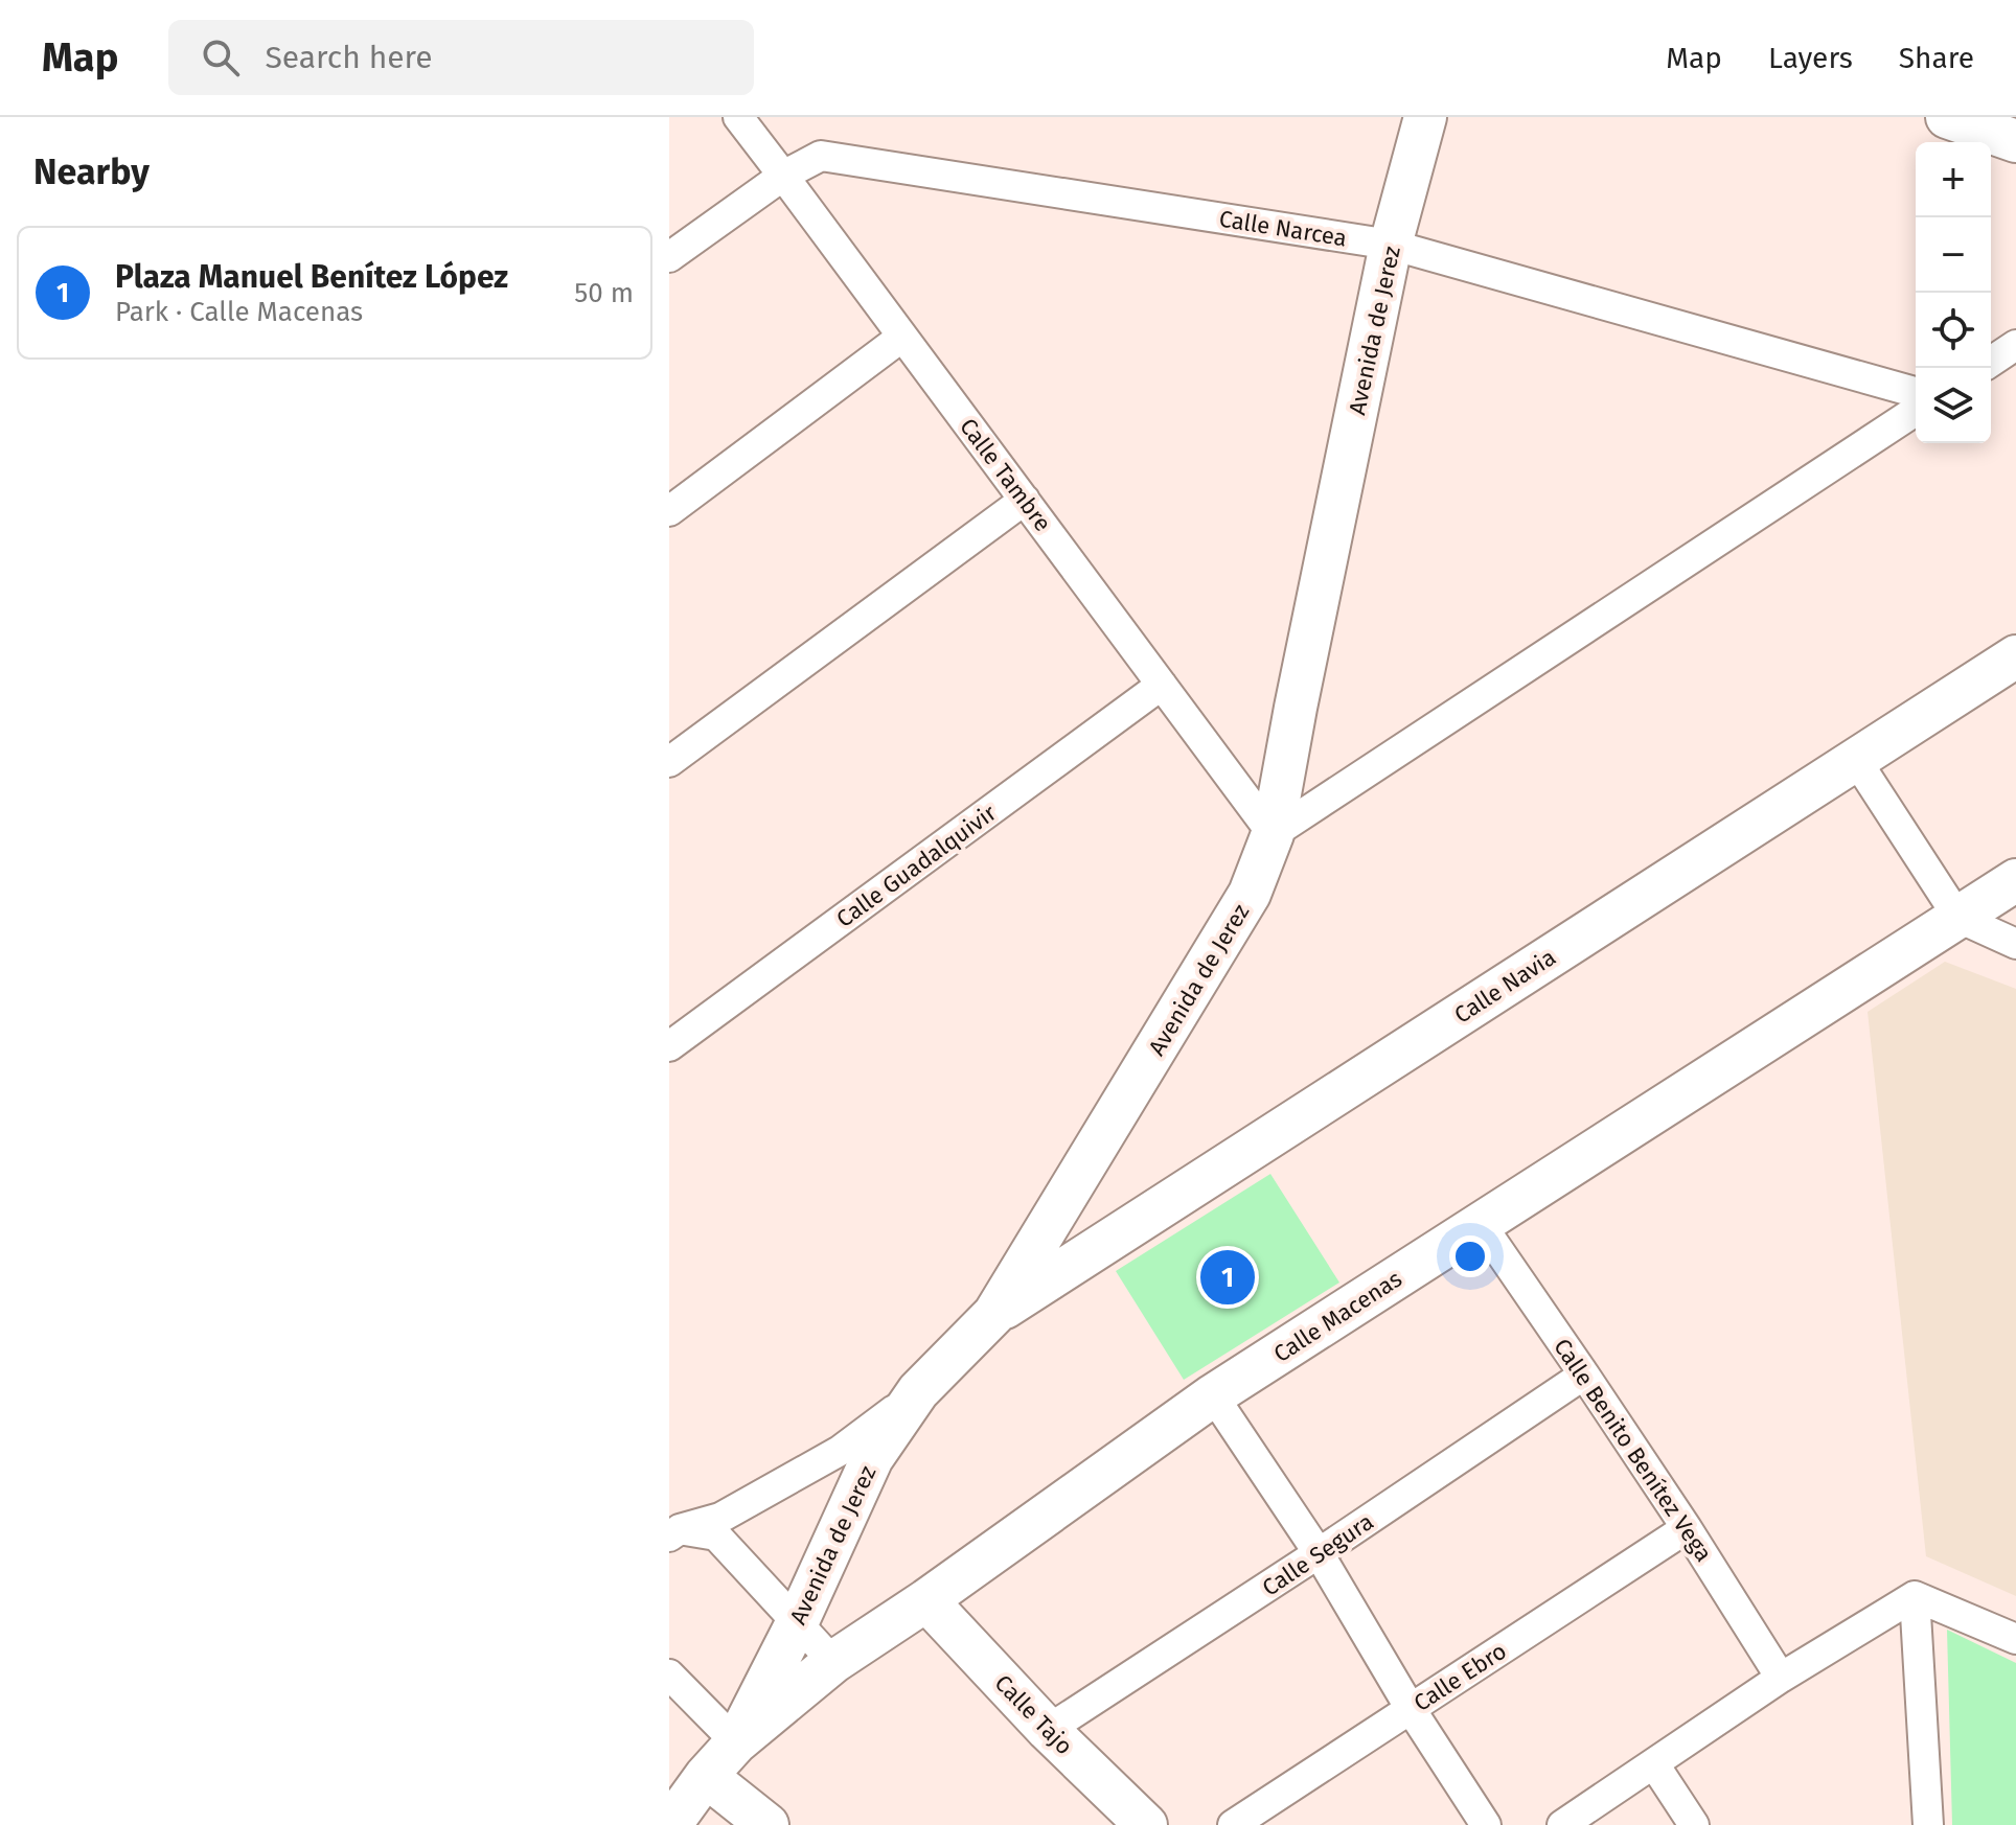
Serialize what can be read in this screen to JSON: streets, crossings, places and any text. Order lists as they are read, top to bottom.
{
  "streets": {
    "street": [
      "Calle Narcea",
      "Avenida de Jerez",
      "Calle Tambre",
      "Calle Guadalquivir",
      "Calle Navia",
      "Calle Macenas",
      "Calle Benito Benítez Vega",
      "Calle Segura",
      "Calle Ebro",
      "Calle Tajo"
    ]
  },
  "crossings": [
    ["Calle Narcea", "Avenida de Jerez"],
    ["Calle Narcea", "Calle Tambre"],
    ["Avenida de Jerez", "Calle Tambre"],
    ["Avenida de Jerez", "Calle Navia"],
    ["Avenida de Jerez", "Calle Macenas"],
    ["Calle Tambre", "Calle Guadalquivir"],
    ["Calle Macenas", "Calle Benito Benítez Vega"],
    ["Calle Macenas", "Calle Tajo"],
    ["Calle Benito Benítez Vega", "Calle Segura"],
    ["Calle Benito Benítez Vega", "Calle Ebro"],
    ["Calle Segura", "Calle Tajo"]
  ],
  "page": {
    "header": "Map",
    "search": "Search here",
    "nav": ["Map", "Layers", "Share"],
    "heading": "Nearby",
    "map_buttons": ["+", "−"],
    "list": [
      {
        "mark": "1",
        "name": "Plaza Manuel Benítez López",
        "note": "Park · Calle Macenas",
        "value": "50 m"
      }
    ],
    "pins": "1"
  }
}
